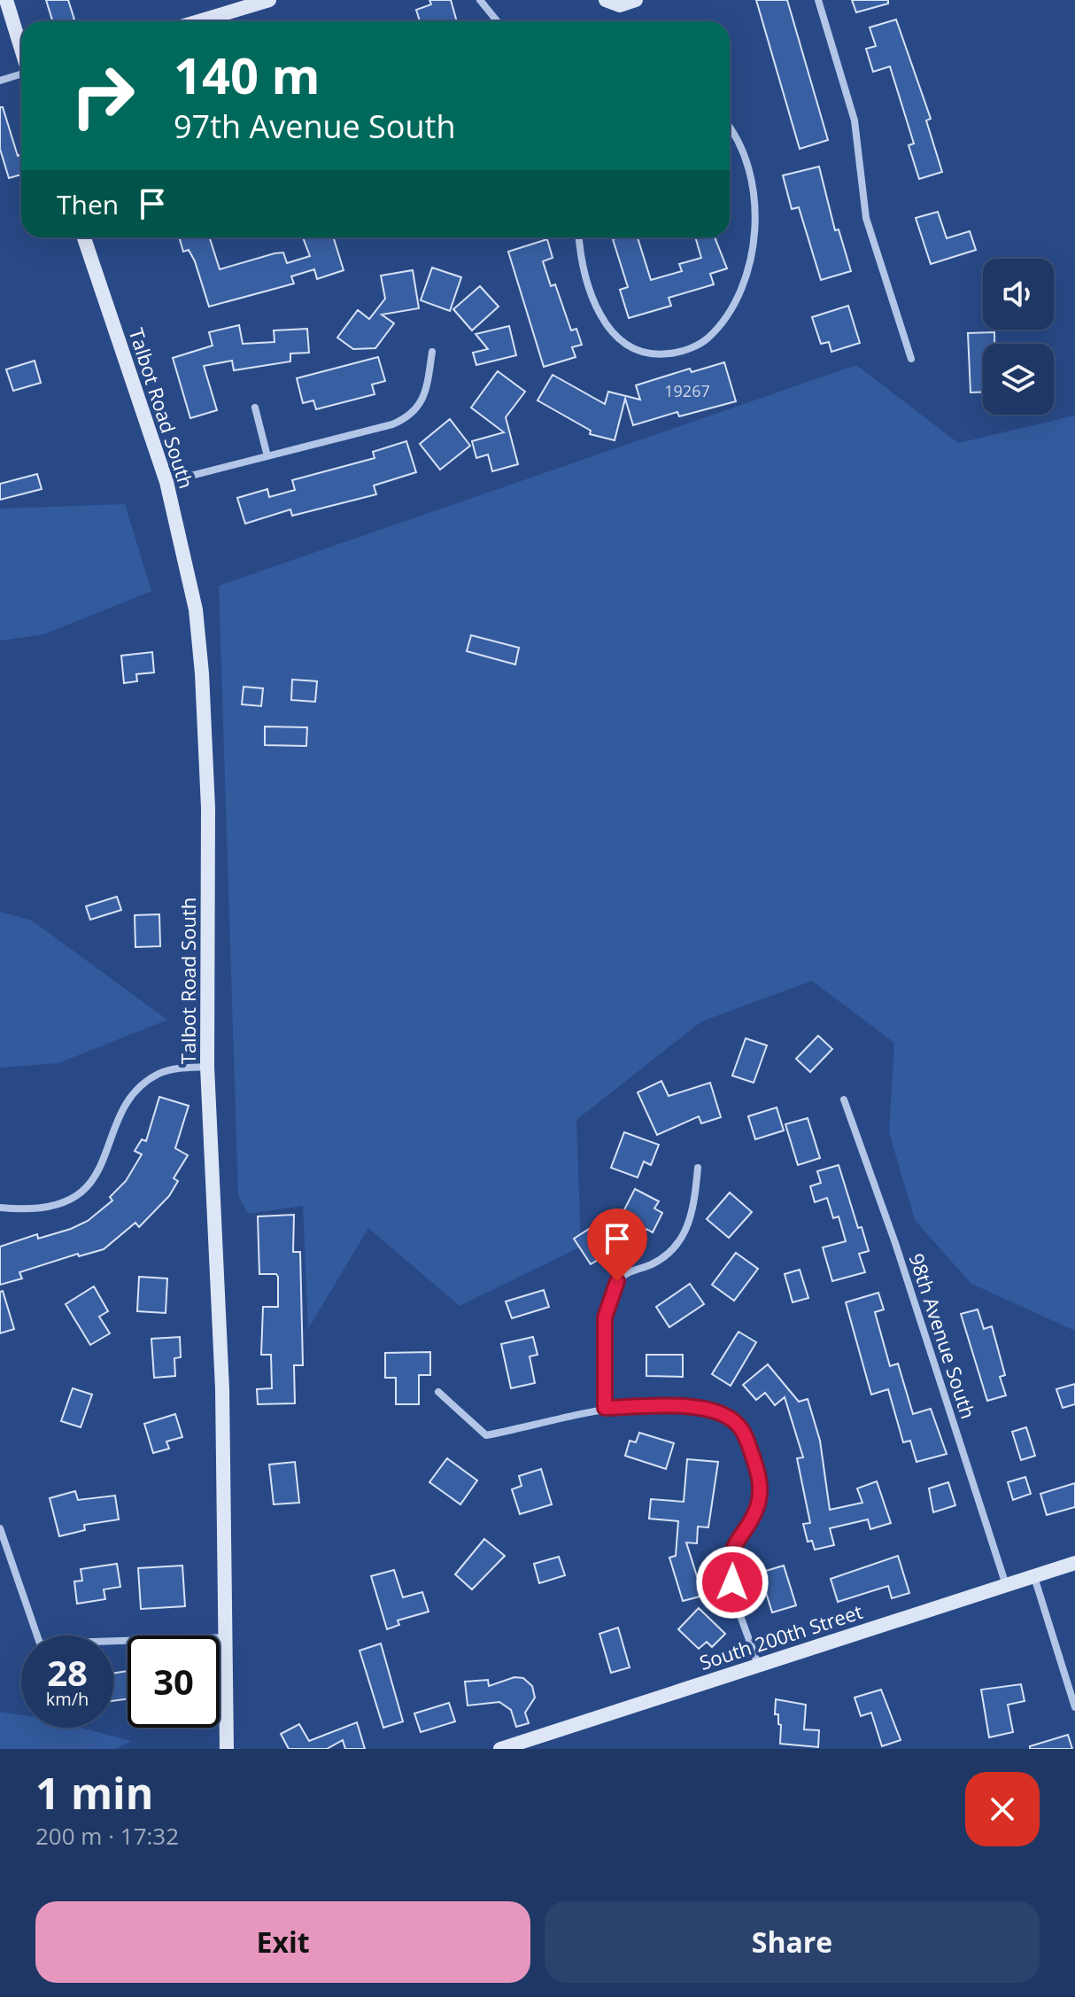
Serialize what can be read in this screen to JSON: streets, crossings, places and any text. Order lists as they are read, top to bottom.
{
  "streets": {
    "street": ["Talbot Road South", "98th Avenue South", "South 200th Street"]
  },
  "crossings": [
    ["98th Avenue South", "South 200th Street"]
  ],
  "house_numbers": ["19267"],
  "page": {
    "turn": ["140 m", "97th Avenue South"],
    "then": "Then",
    "speed": "28 km/h",
    "limit": "30",
    "heading": ["1 min", "200 m · 17:32"],
    "buttons": ["Exit", "Share"]
  }
}
